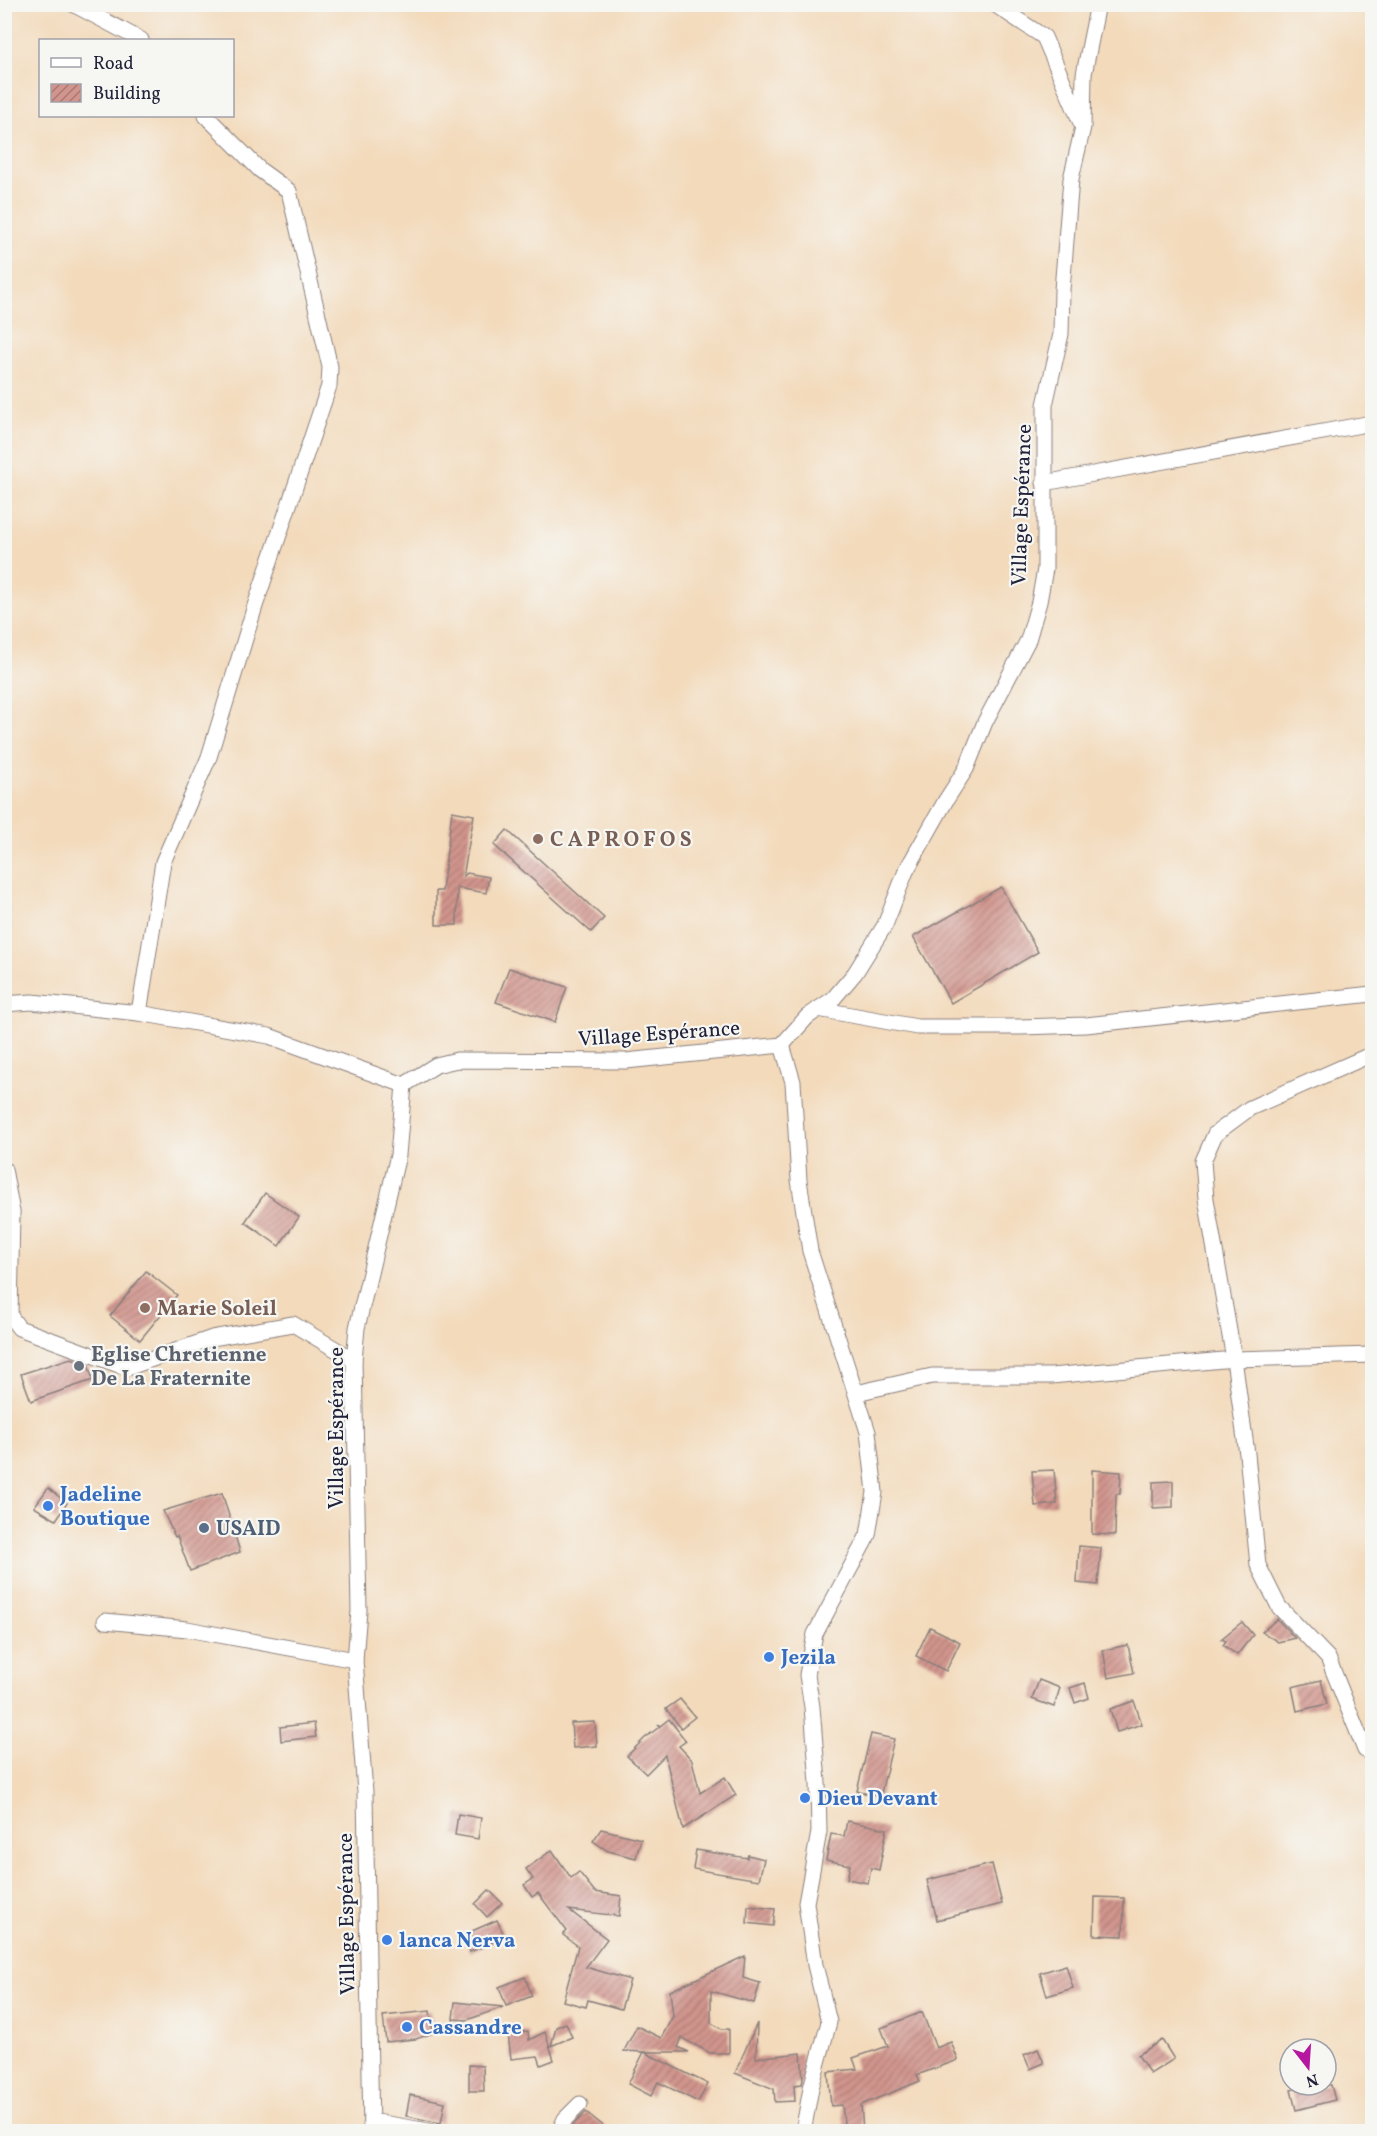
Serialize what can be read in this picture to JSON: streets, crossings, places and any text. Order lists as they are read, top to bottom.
{
  "streets": {
    "street": ["Village Espérance"]
  },
  "places": [
    "C A P R O F O S",
    "Marie Soleil",
    "Eglise Chretienne De La Fraternite",
    "Jadeline Boutique",
    "USAID",
    "Jezila",
    "Dieu Devant",
    "lanca Nerva",
    "Cassandre"
  ],
  "legend": ["Road", "Building"],
  "north": "bottom"
}
